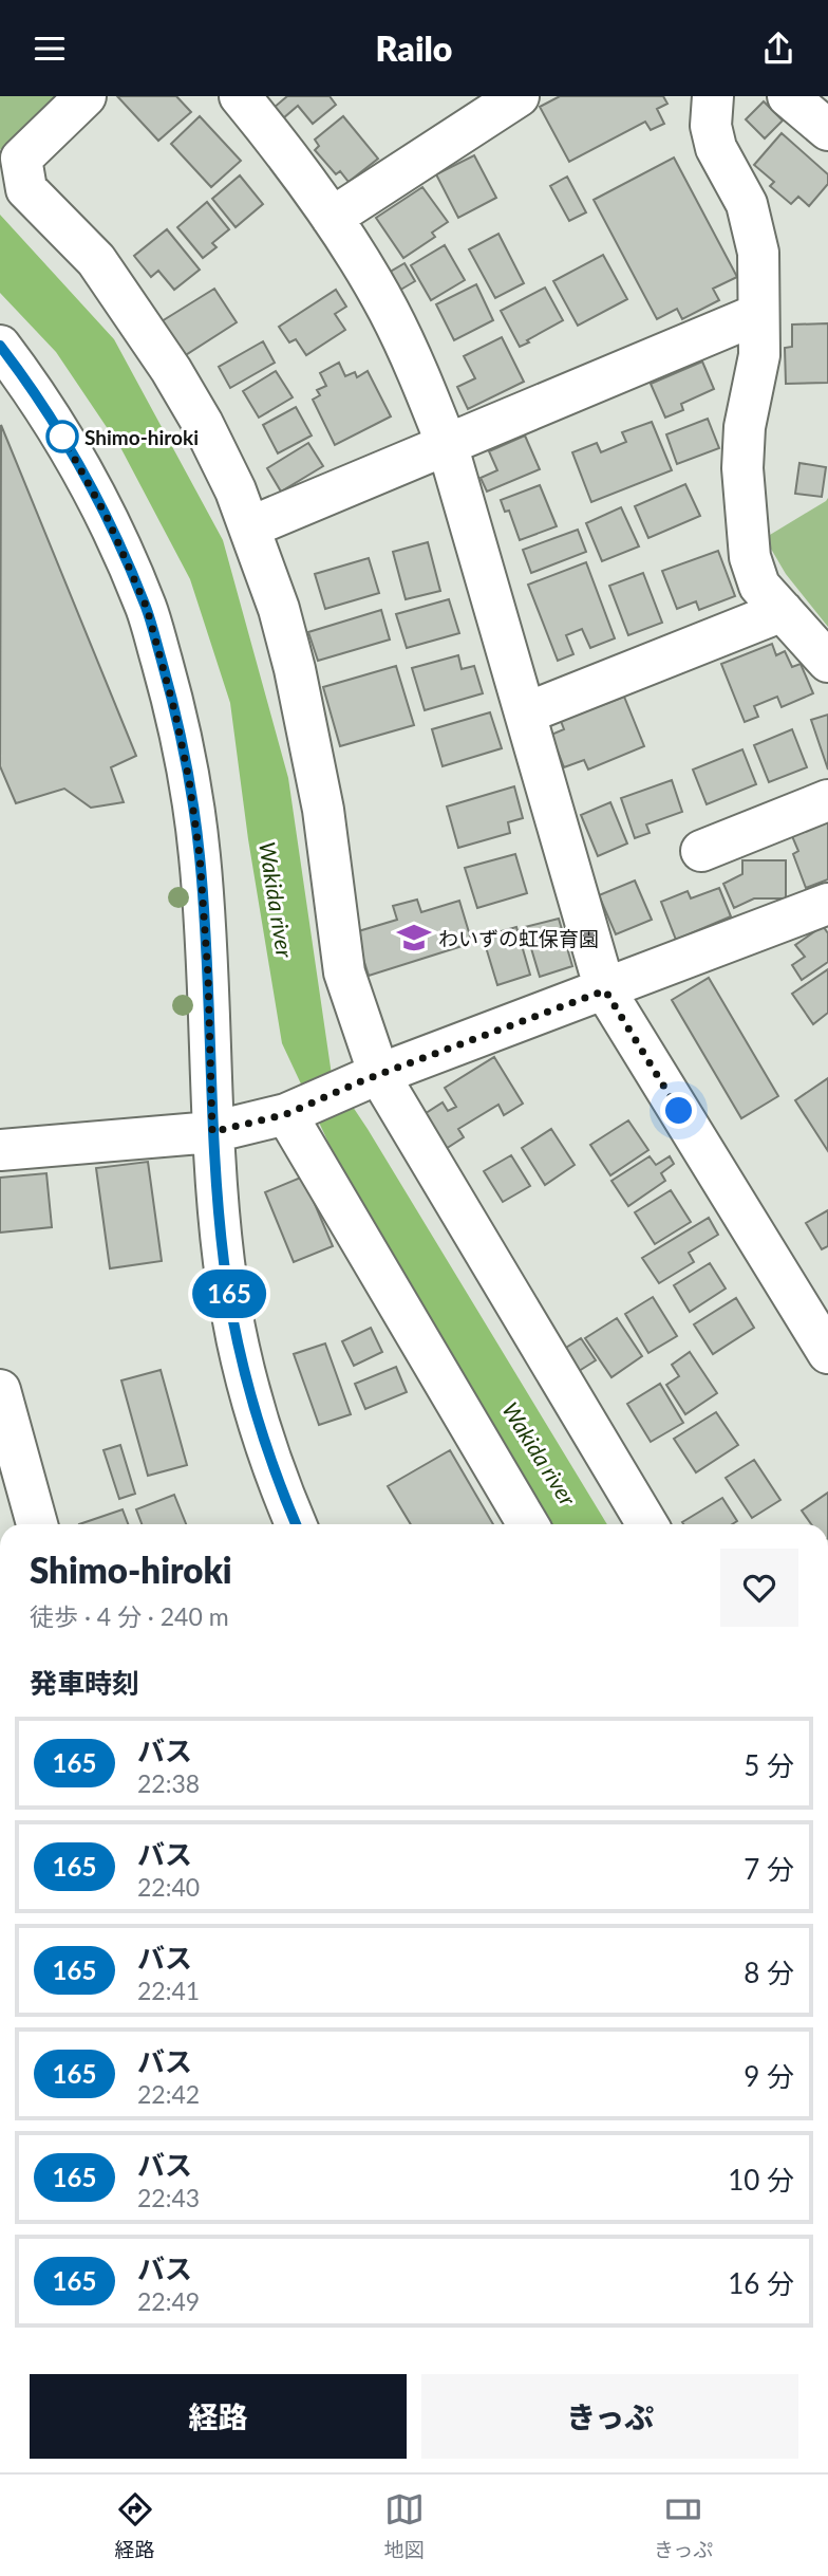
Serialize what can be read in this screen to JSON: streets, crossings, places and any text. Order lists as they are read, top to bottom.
{
  "water": ["Wakida river"],
  "places": {
    "other": ["Shimo-hiroki"],
    "school or university": ["わいずの虹保育園"]
  },
  "lines": ["bus line 165"],
  "page": {
    "header": "Railo",
    "on_map": "165",
    "heading": [
      ["Shimo-hiroki", "徒歩 · 4 分 · 240 m"],
      "発車時刻"
    ],
    "list": [
      {
        "mark": "165",
        "name": "バス",
        "note": "22:38",
        "value": "5 分"
      },
      {
        "mark": "165",
        "name": "バス",
        "note": "22:40",
        "value": "7 分"
      },
      {
        "mark": "165",
        "name": "バス",
        "note": "22:41",
        "value": "8 分"
      },
      {
        "mark": "165",
        "name": "バス",
        "note": "22:42",
        "value": "9 分"
      },
      {
        "mark": "165",
        "name": "バス",
        "note": "22:43",
        "value": "10 分"
      },
      {
        "mark": "165",
        "name": "バス",
        "note": "22:49",
        "value": "16 分"
      }
    ],
    "buttons": ["経路", "きっぷ"],
    "tabs": ["経路", "地図", "きっぷ"]
  }
}
